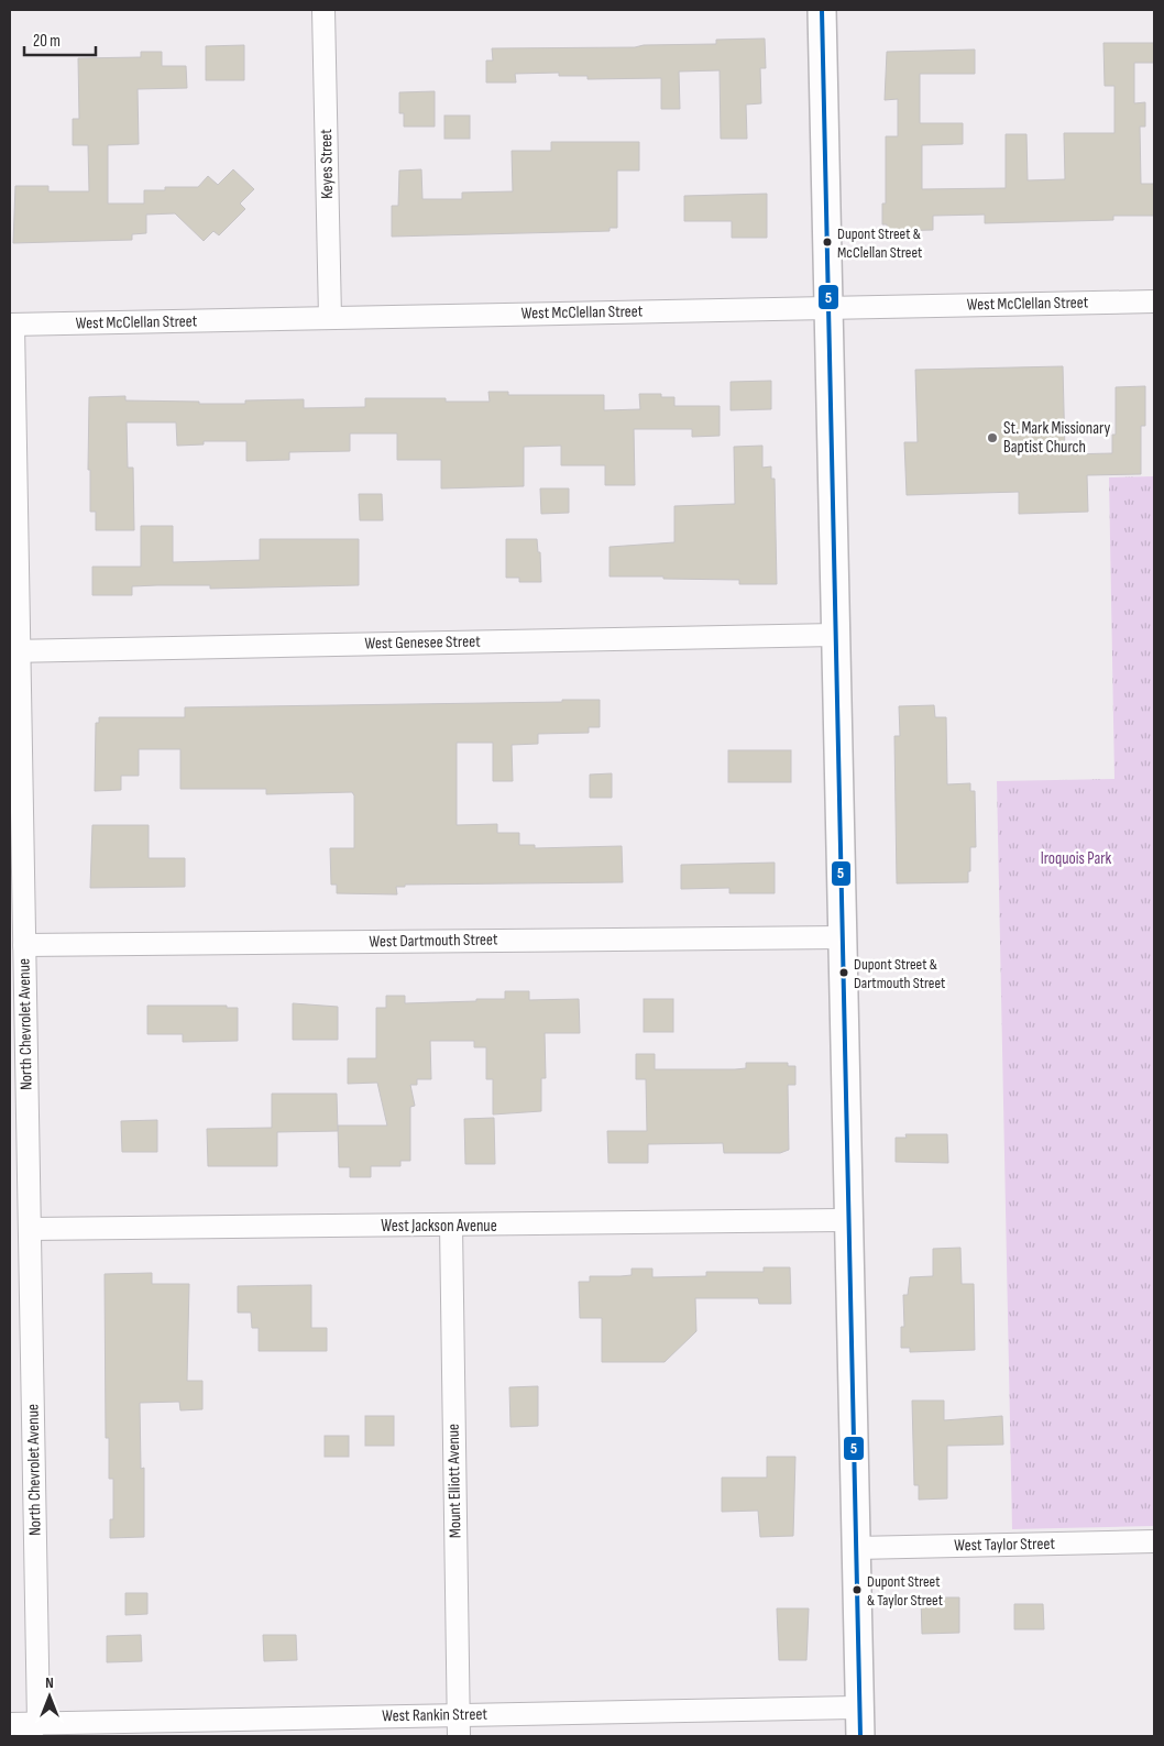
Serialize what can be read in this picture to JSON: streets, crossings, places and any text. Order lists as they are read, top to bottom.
{
  "streets": {
    "street": [
      "Keyes Street",
      "West McClellan Street",
      "West Genesee Street",
      "West Dartmouth Street",
      "North Chevrolet Avenue",
      "West Jackson Avenue",
      "Mount Elliott Avenue",
      "West Taylor Street",
      "West Rankin Street"
    ]
  },
  "crossings": [
    ["Keyes Street", "West McClellan Street"],
    ["West McClellan Street", "North Chevrolet Avenue"],
    ["West Genesee Street", "North Chevrolet Avenue"],
    ["West Dartmouth Street", "North Chevrolet Avenue"],
    ["North Chevrolet Avenue", "West Jackson Avenue"],
    ["North Chevrolet Avenue", "West Rankin Street"],
    ["West Jackson Avenue", "Mount Elliott Avenue"],
    ["Mount Elliott Avenue", "West Rankin Street"]
  ],
  "parks": ["Iroquois Park"],
  "places": [
    "Dupont Street & McClellan Street",
    "St. Mark Missionary Baptist Church",
    "Dupont Street & Dartmouth Street",
    "Dupont Street & Taylor Street"
  ],
  "lines": ["transit line 5"],
  "scale_bar": "20 m",
  "north": "top"
}
